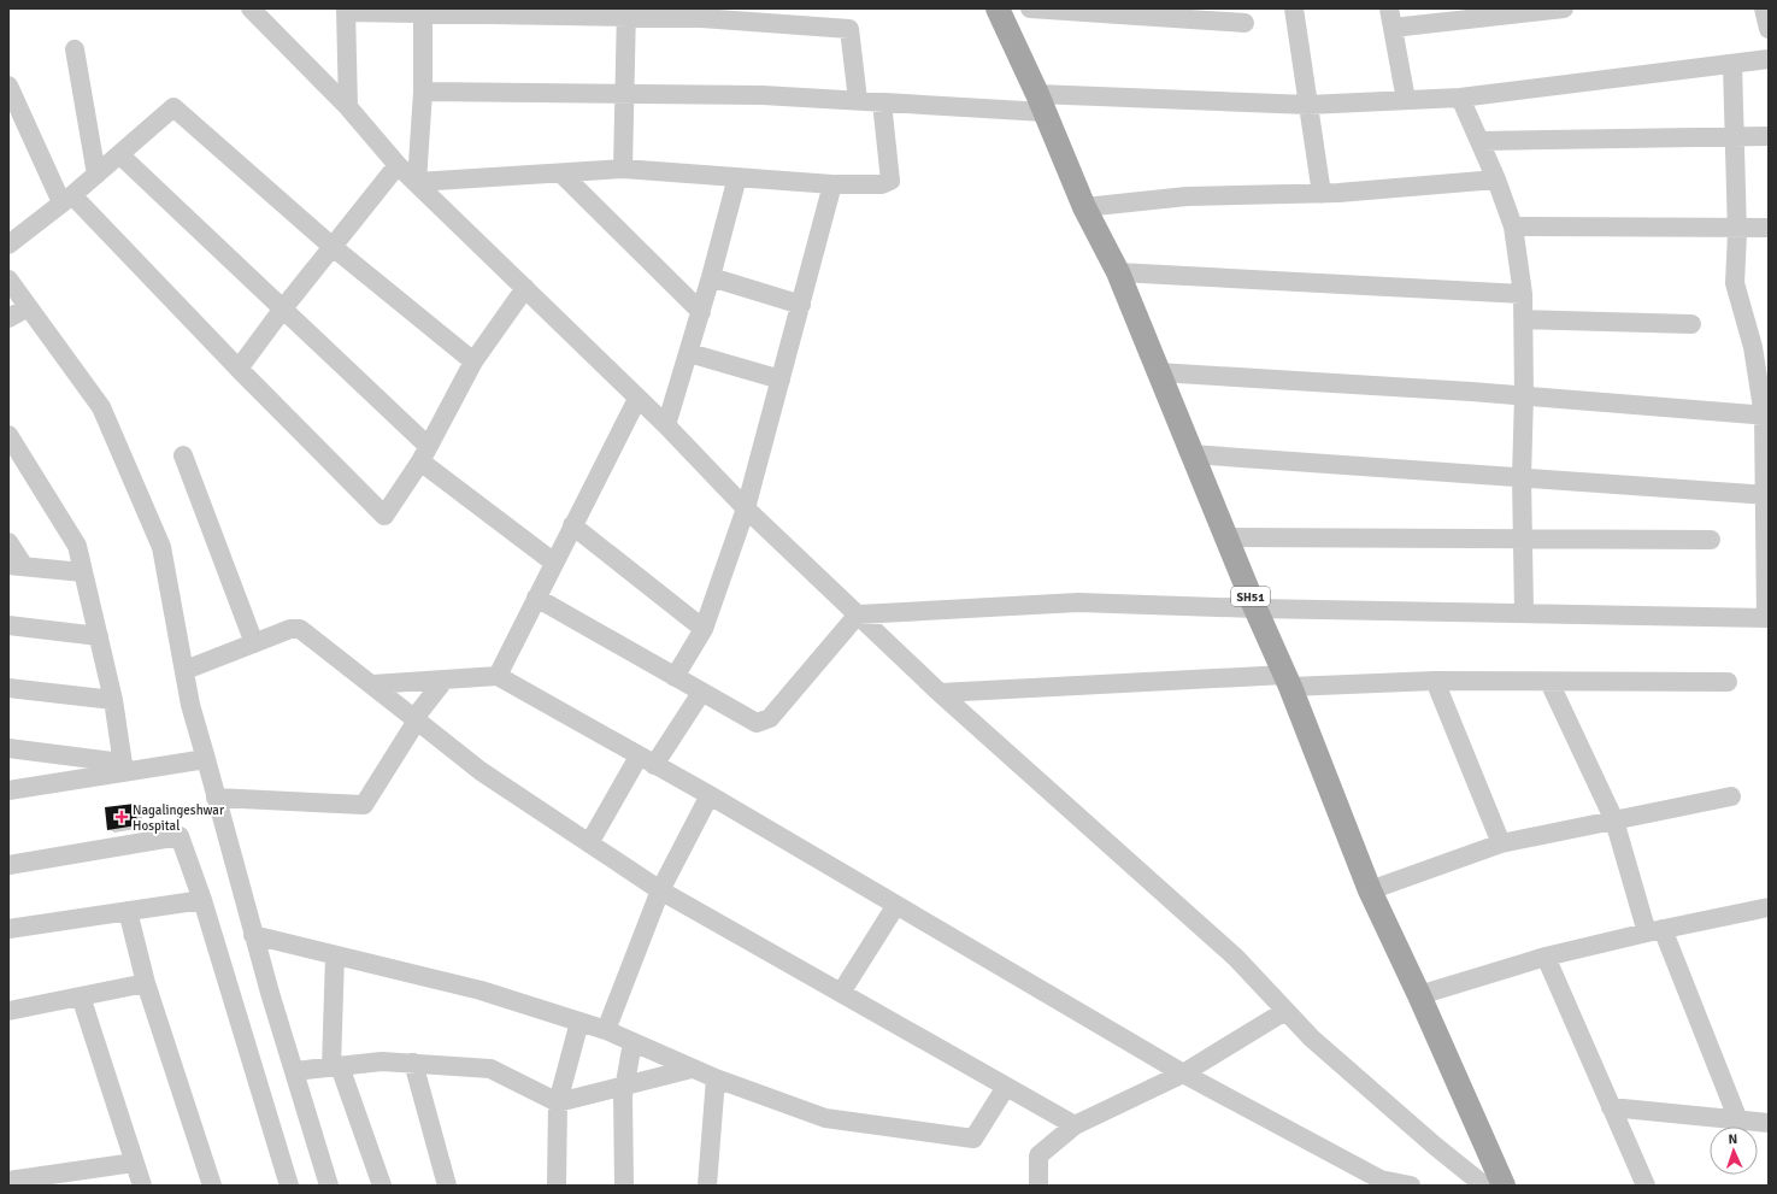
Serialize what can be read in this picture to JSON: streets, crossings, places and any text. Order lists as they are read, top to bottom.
{
  "streets": {
    "main road": ["SH51"]
  },
  "places": {
    "health": ["Nagalingeshwar Hospital"]
  },
  "north": "top"
}
